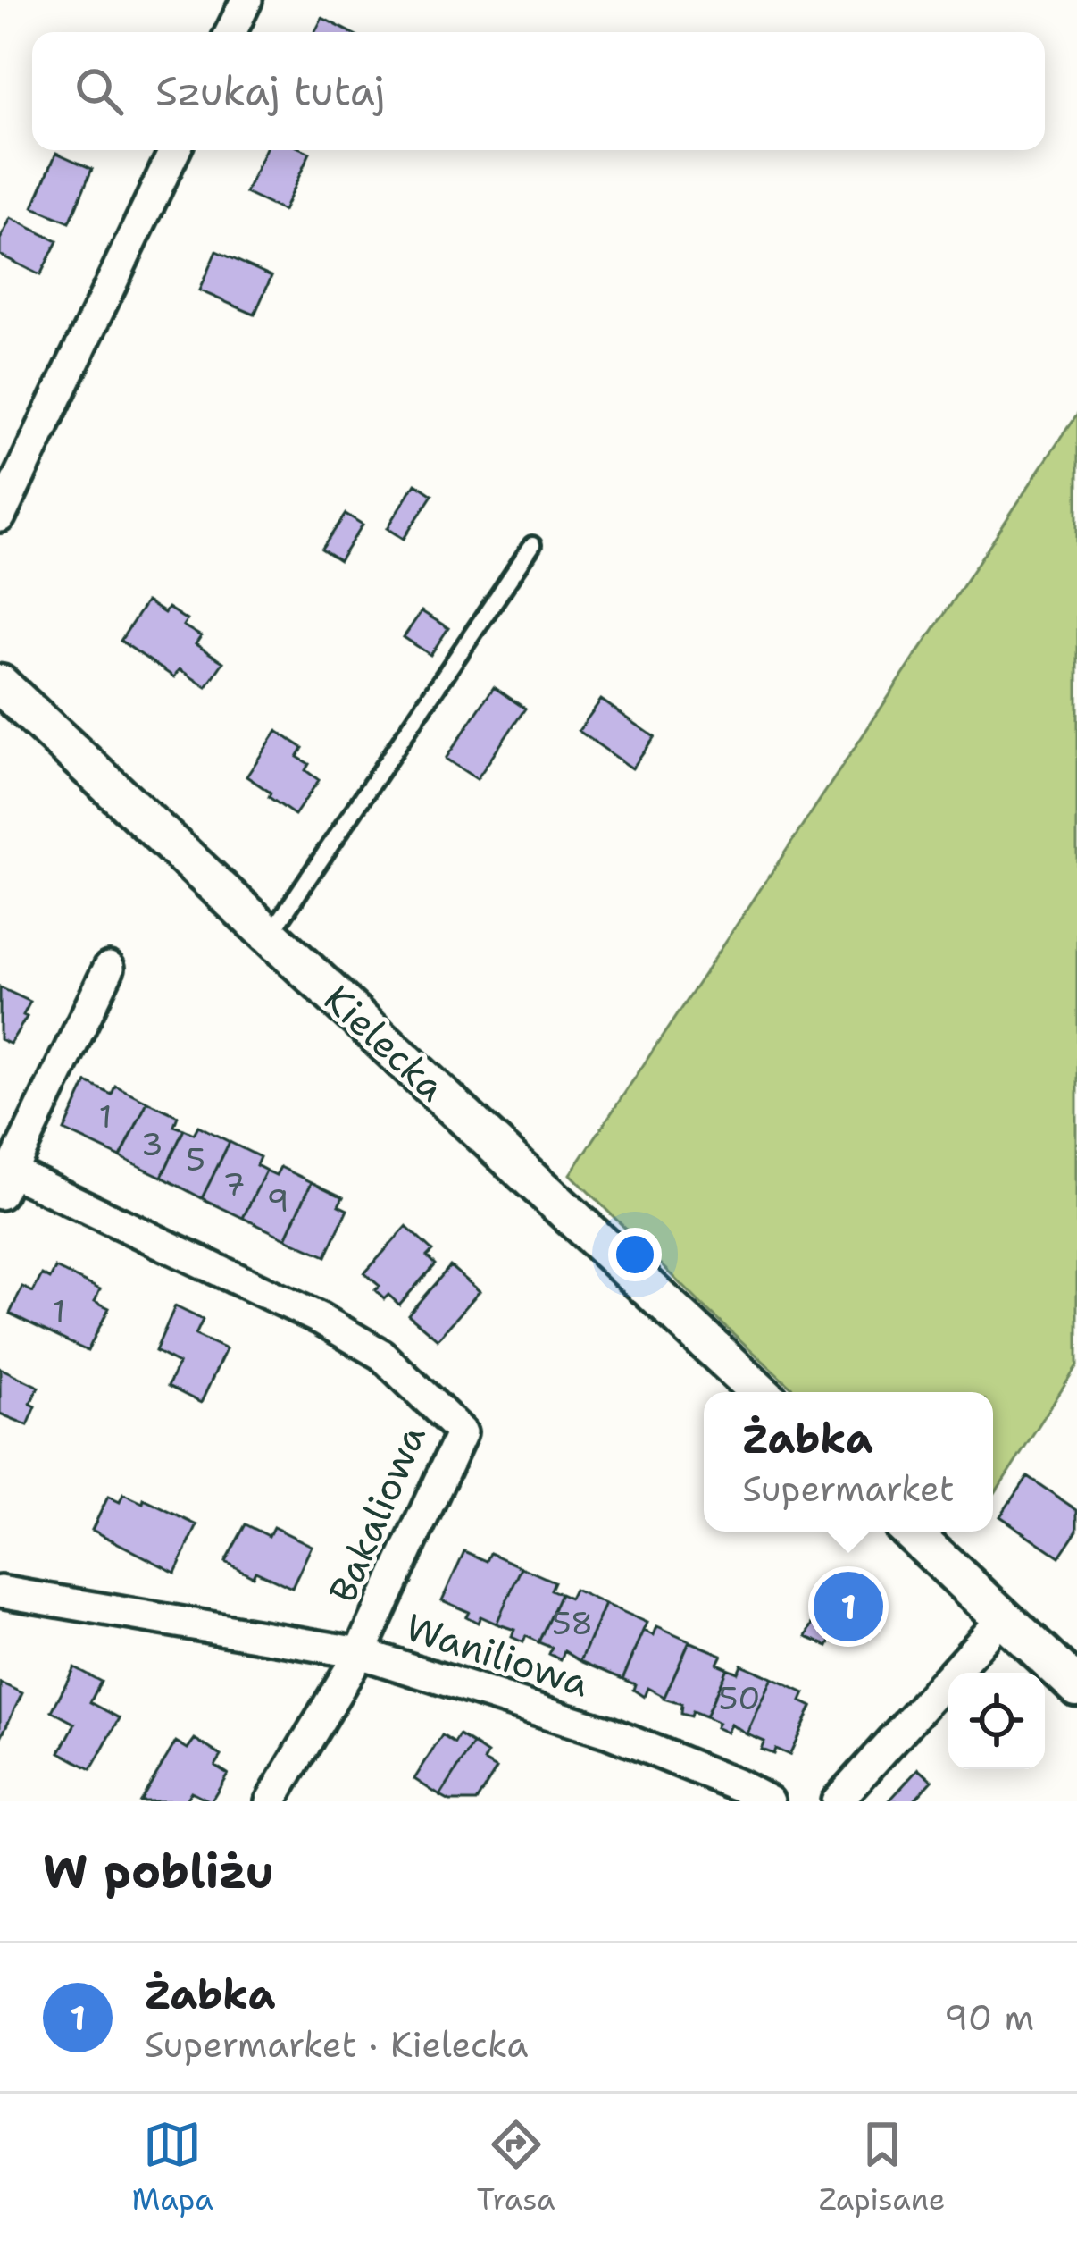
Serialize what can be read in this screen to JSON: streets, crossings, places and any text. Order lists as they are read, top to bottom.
{
  "streets": {
    "street": ["Kielecka", "Bakaliowa", "Waniliowa"]
  },
  "crossings": [
    ["Bakaliowa", "Waniliowa"]
  ],
  "house_numbers": [
    "1",
    "3",
    "5",
    "7",
    "9",
    "1",
    "58",
    "50"
  ],
  "page": {
    "search": "Szukaj tutaj",
    "popup": ["Żabka", "Supermarket"],
    "pins": "1",
    "heading": "W pobliżu",
    "list": [
      {
        "mark": "1",
        "name": "Żabka",
        "note": "Supermarket · Kielecka",
        "value": "90 m"
      }
    ],
    "nav": ["Mapa", "Trasa", "Zapisane"]
  }
}
